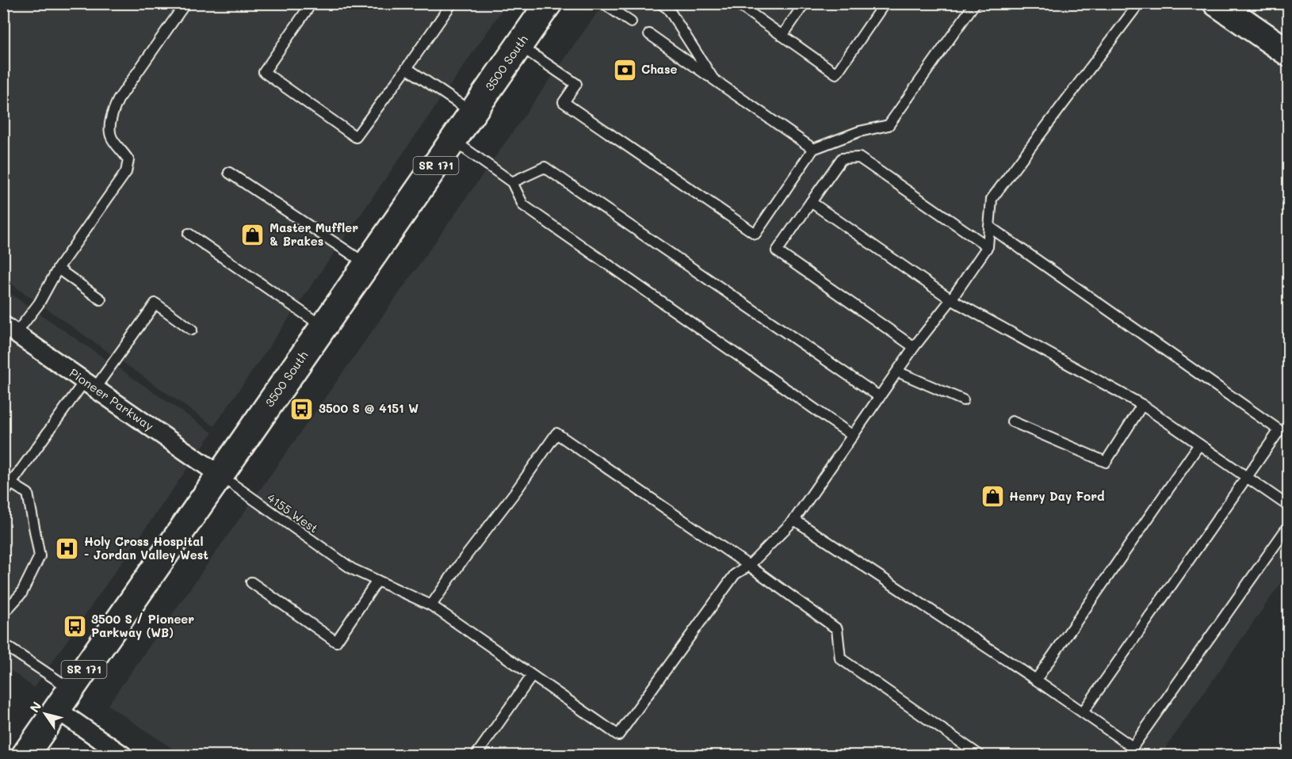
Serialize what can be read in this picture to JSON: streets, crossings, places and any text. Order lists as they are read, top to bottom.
{
  "streets": {
    "main road": ["3500 South", "SR 171"],
    "street": ["Pioneer Parkway"],
    "lane": ["4155 West"]
  },
  "crossings": [
    ["3500 South", "Pioneer Parkway"],
    ["3500 South", "4155 West"],
    ["Pioneer Parkway", "4155 West"]
  ],
  "places": {
    "bank": ["Chase"],
    "shop": ["Master Muffler & Brakes", "Henry Day Ford"],
    "bus stop": ["3500 S @ 4151 W", "3500 S / Pioneer Parkway (WB)"],
    "hospital": ["Holy Cross Hospital - Jordan Valley West"]
  },
  "north": "top left"
}
